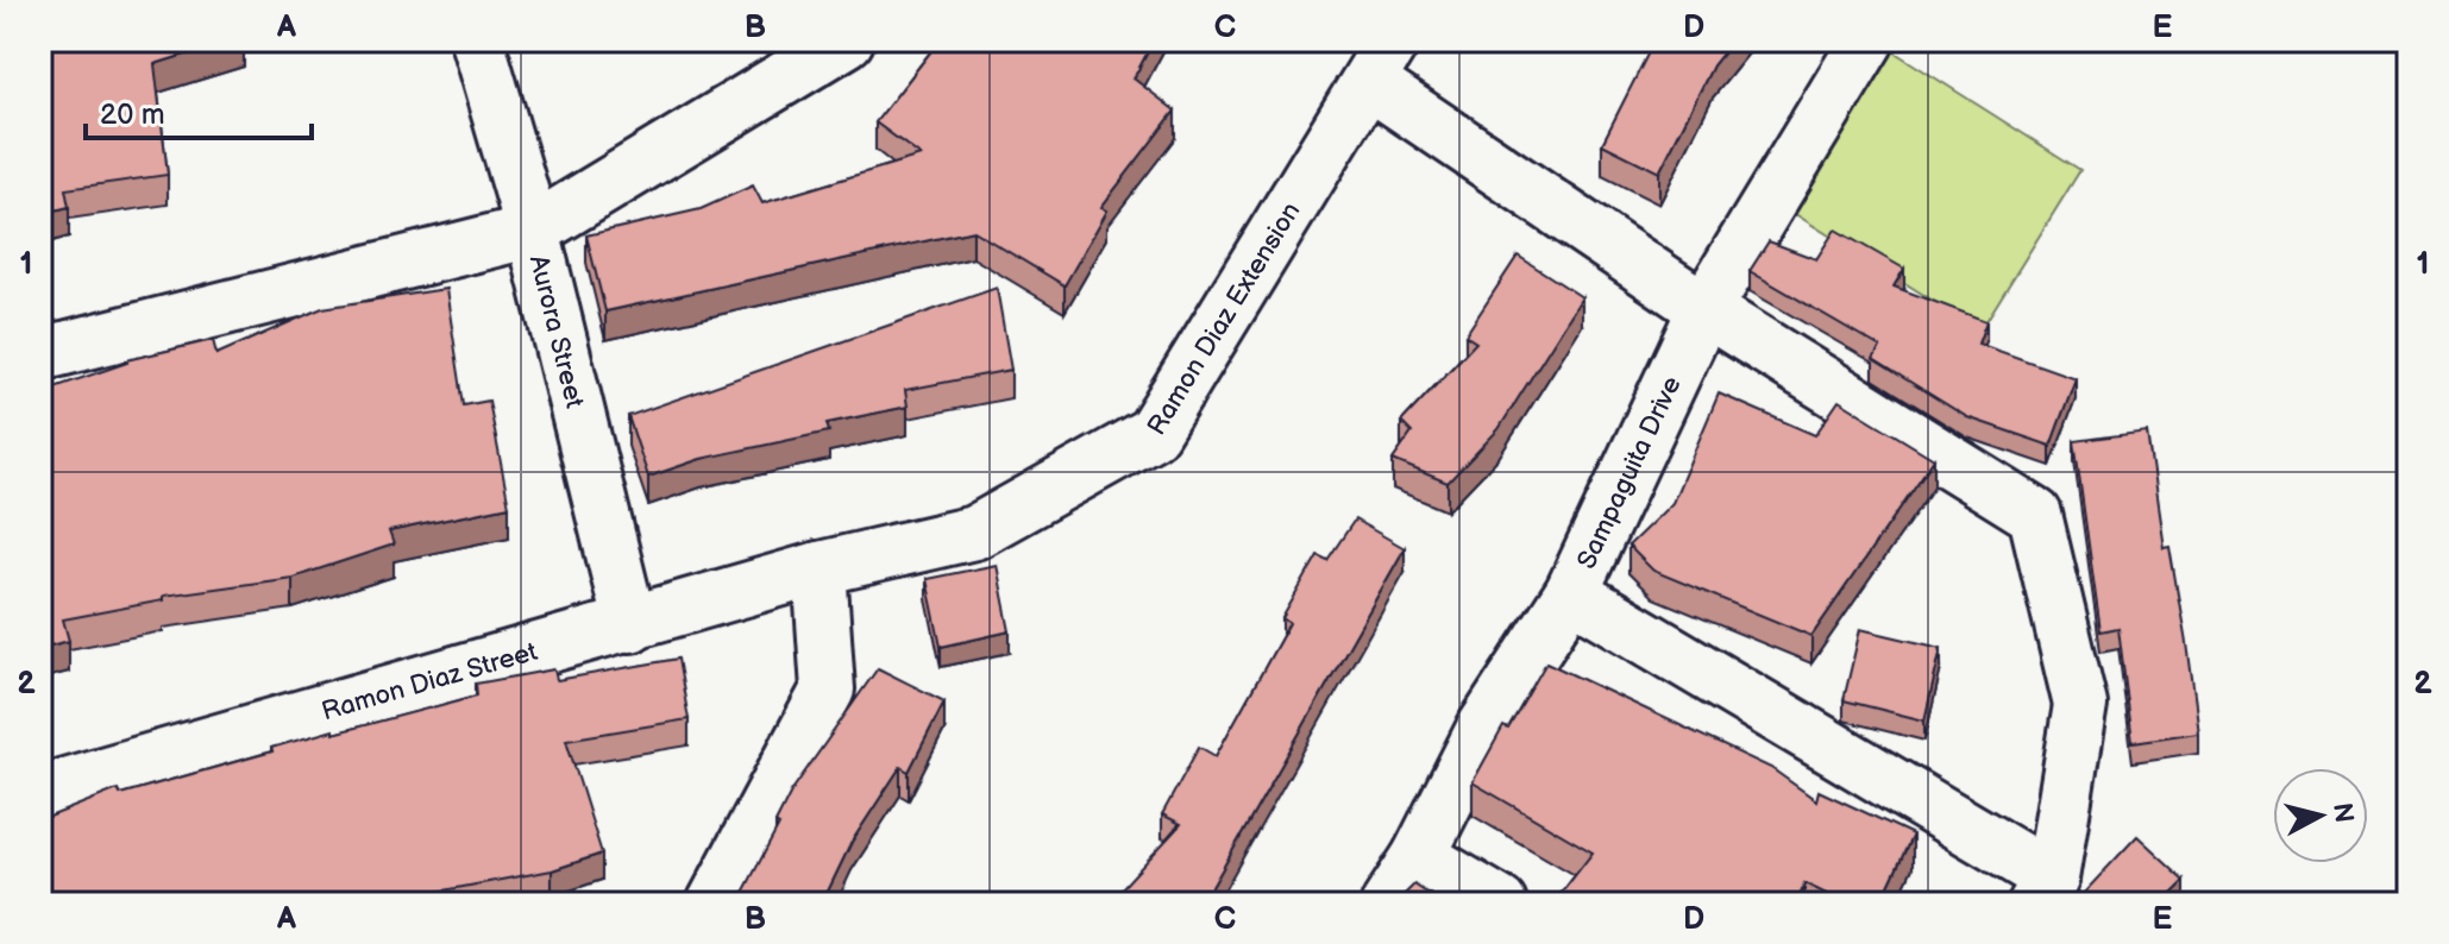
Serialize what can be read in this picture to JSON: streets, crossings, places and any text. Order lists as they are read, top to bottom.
{
  "streets": {
    "street": [
      "Ramon Diaz Extension",
      "Aurora Street",
      "Sampaguita Drive",
      "Ramon Diaz Street"
    ]
  },
  "crossings": [
    ["Ramon Diaz Extension", "Ramon Diaz Street"],
    ["Aurora Street", "Ramon Diaz Street"]
  ],
  "scale_bar": "20 m",
  "north": "right",
  "grid": {
    "columns": [
      "A",
      "B",
      "C",
      "D",
      "E"
    ],
    "rows": ["1", "2"]
  }
}
